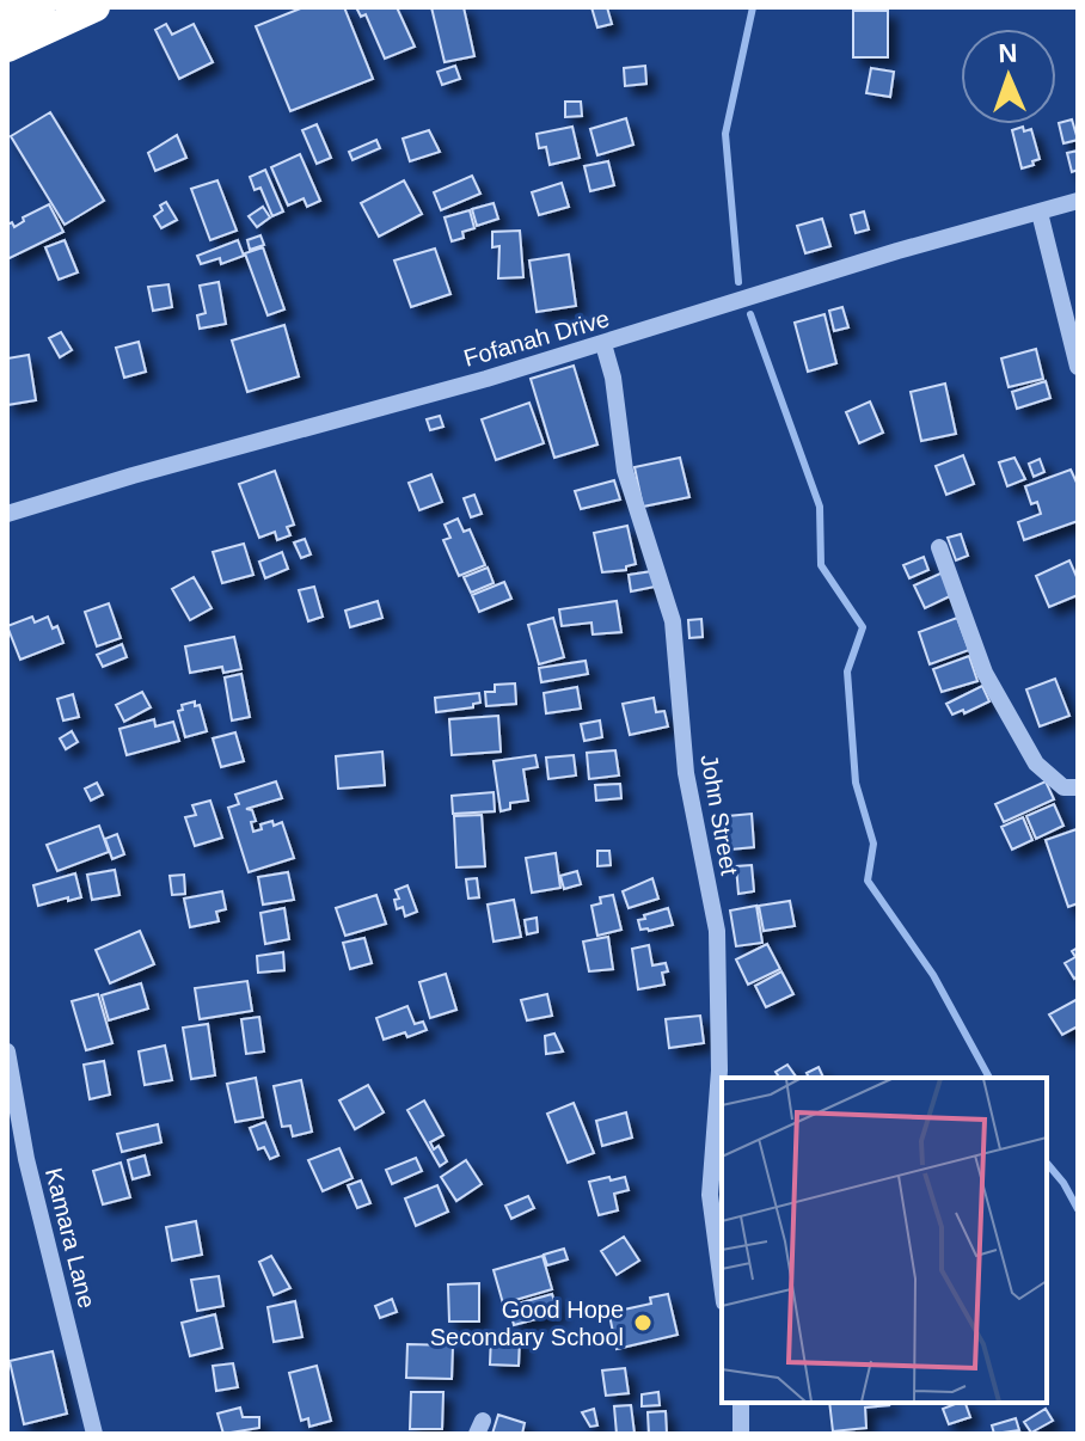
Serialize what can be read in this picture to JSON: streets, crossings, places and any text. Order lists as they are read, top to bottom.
{
  "streets": {
    "street": ["Fofanah Drive", "John Street", "Kamara Lane"]
  },
  "crossings": [
    ["Fofanah Drive", "John Street"]
  ],
  "places": ["Good Hope Secondary School"],
  "north": "top"
}
